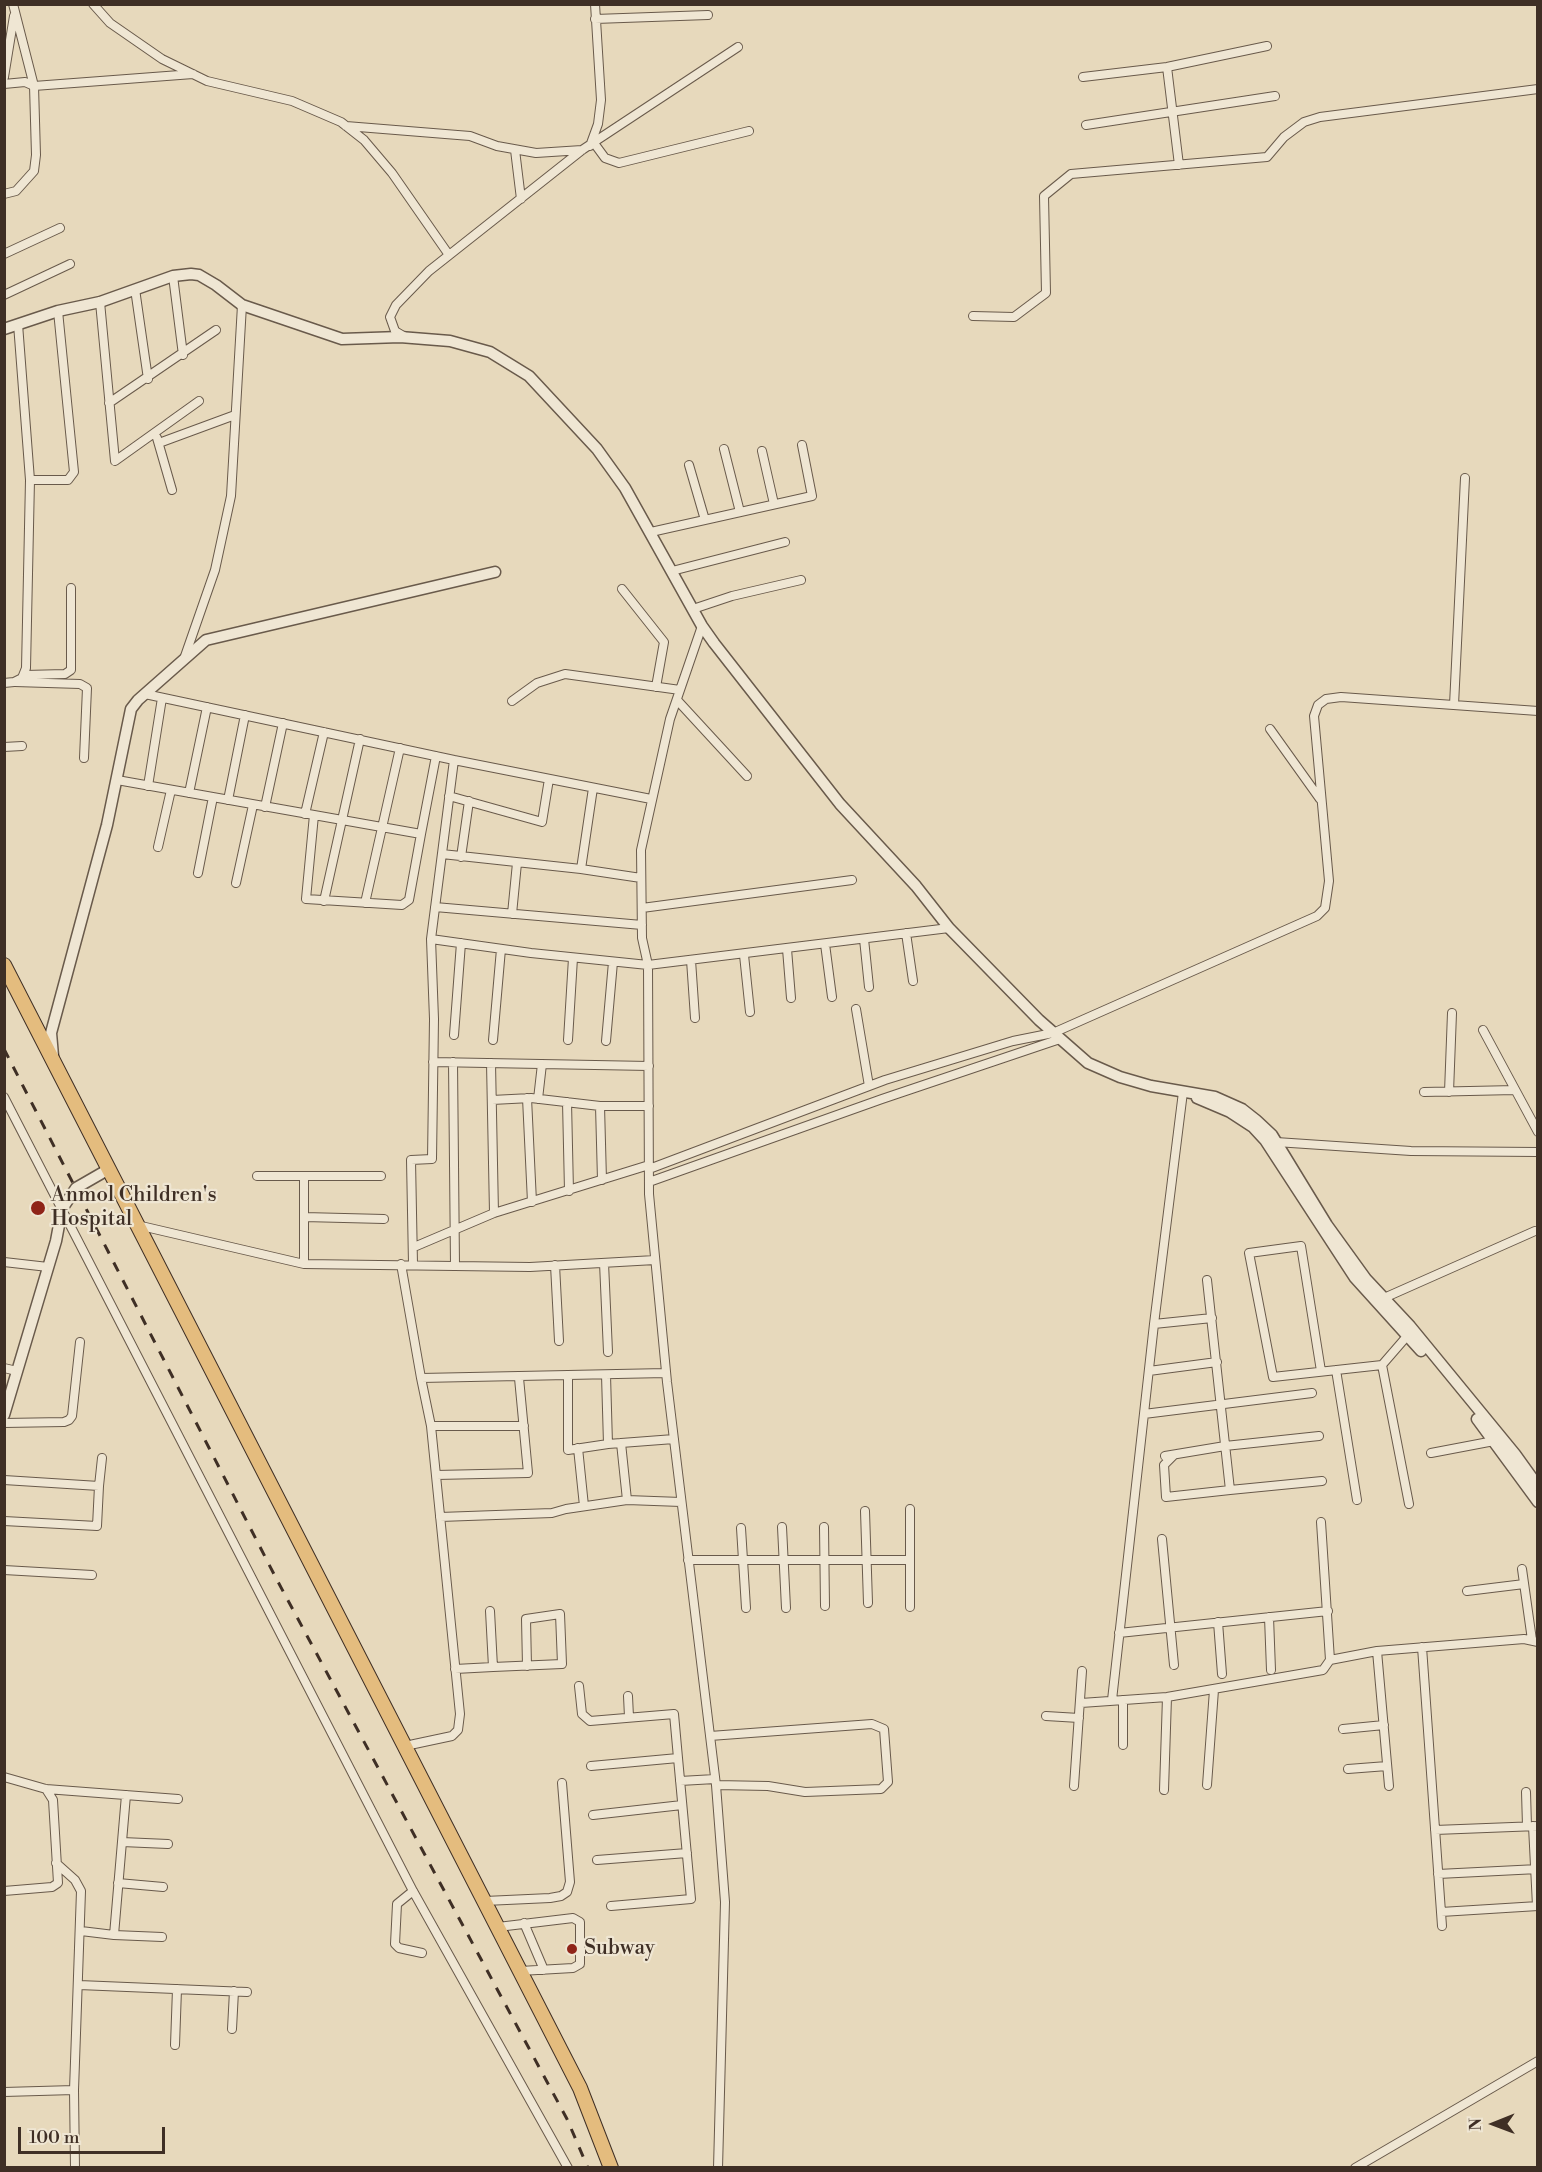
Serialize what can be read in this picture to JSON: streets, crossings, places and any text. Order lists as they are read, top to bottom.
{
  "places": ["Anmol Children's Hospital", "Subway"],
  "scale_bar": "100 m",
  "north": "left"
}
